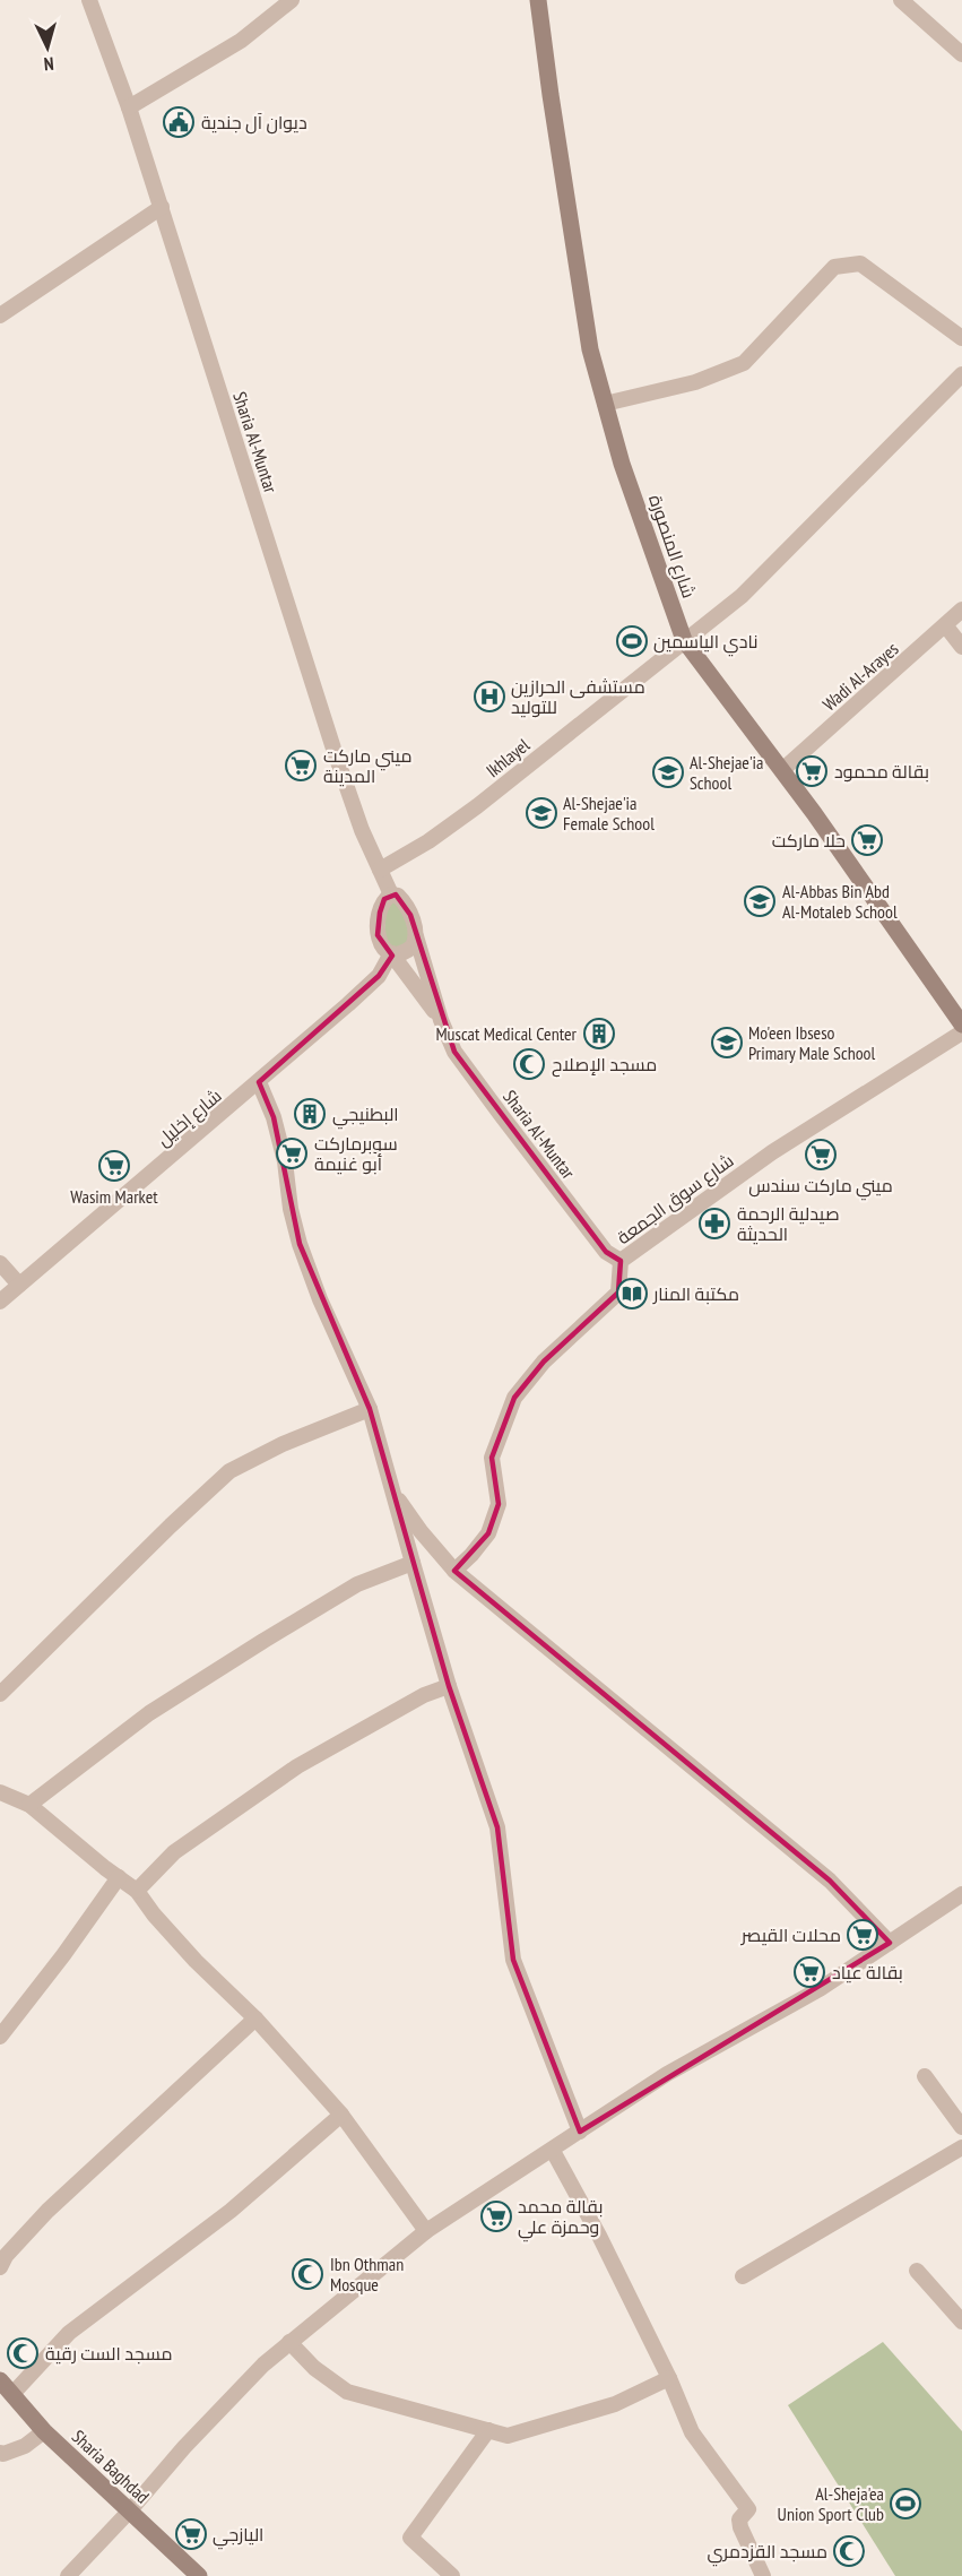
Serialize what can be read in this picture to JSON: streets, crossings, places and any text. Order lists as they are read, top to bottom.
{
  "streets": {
    "main road": ["شارع المنصورة", "Sharia Baghdad"],
    "street": [
      "Sharia Al-Muntar",
      "Wadi Al-Arayes",
      "Ikhlayel",
      "شارع إخليل",
      "شارع سوق الجمعة"
    ]
  },
  "crossings": [
    ["Sharia Al-Muntar", "Ikhlayel"],
    ["Sharia Al-Muntar", "شارع إخليل"],
    ["Sharia Al-Muntar", "شارع سوق الجمعة"],
    ["شارع المنصورة", "Wadi Al-Arayes"],
    ["شارع المنصورة", "Ikhlayel"]
  ],
  "places": {
    "public building": ["ديوان آل جندية"],
    "sports": ["نادي الياسمين", "Al-Sheja'ea Union Sport Club"],
    "hospital": ["مستشفى الحرازين للتوليد"],
    "supermarket": [
      "ميني ماركت المدينة",
      "بقالة محمود",
      "حلا ماركت",
      "سوبرماركت أبو غنيمة",
      "ميني ماركت سندس",
      "Wasim Market",
      "محلات القيصر",
      "بقالة عياد",
      "بقالة محمد وحمزة علي",
      "اليازجي"
    ],
    "school or university": [
      "Al-Shejae'ia School",
      "Al-Shejae'ia Female School",
      "Al-Abbas Bin Abd Al-Motaleb School",
      "Mo'een Ibseso Primary Male School"
    ],
    "building": ["Muscat Medical Center", "البطنيجي"],
    "mosque": [
      "مسجد الإصلاح",
      "Ibn Othman Mosque",
      "مسجد الست رقية",
      "مسجد القزدمري"
    ],
    "pharmacy": ["صيدلية الرحمة الحديثة"],
    "library": ["مكتبة المنار"]
  },
  "north": "bottom"
}
